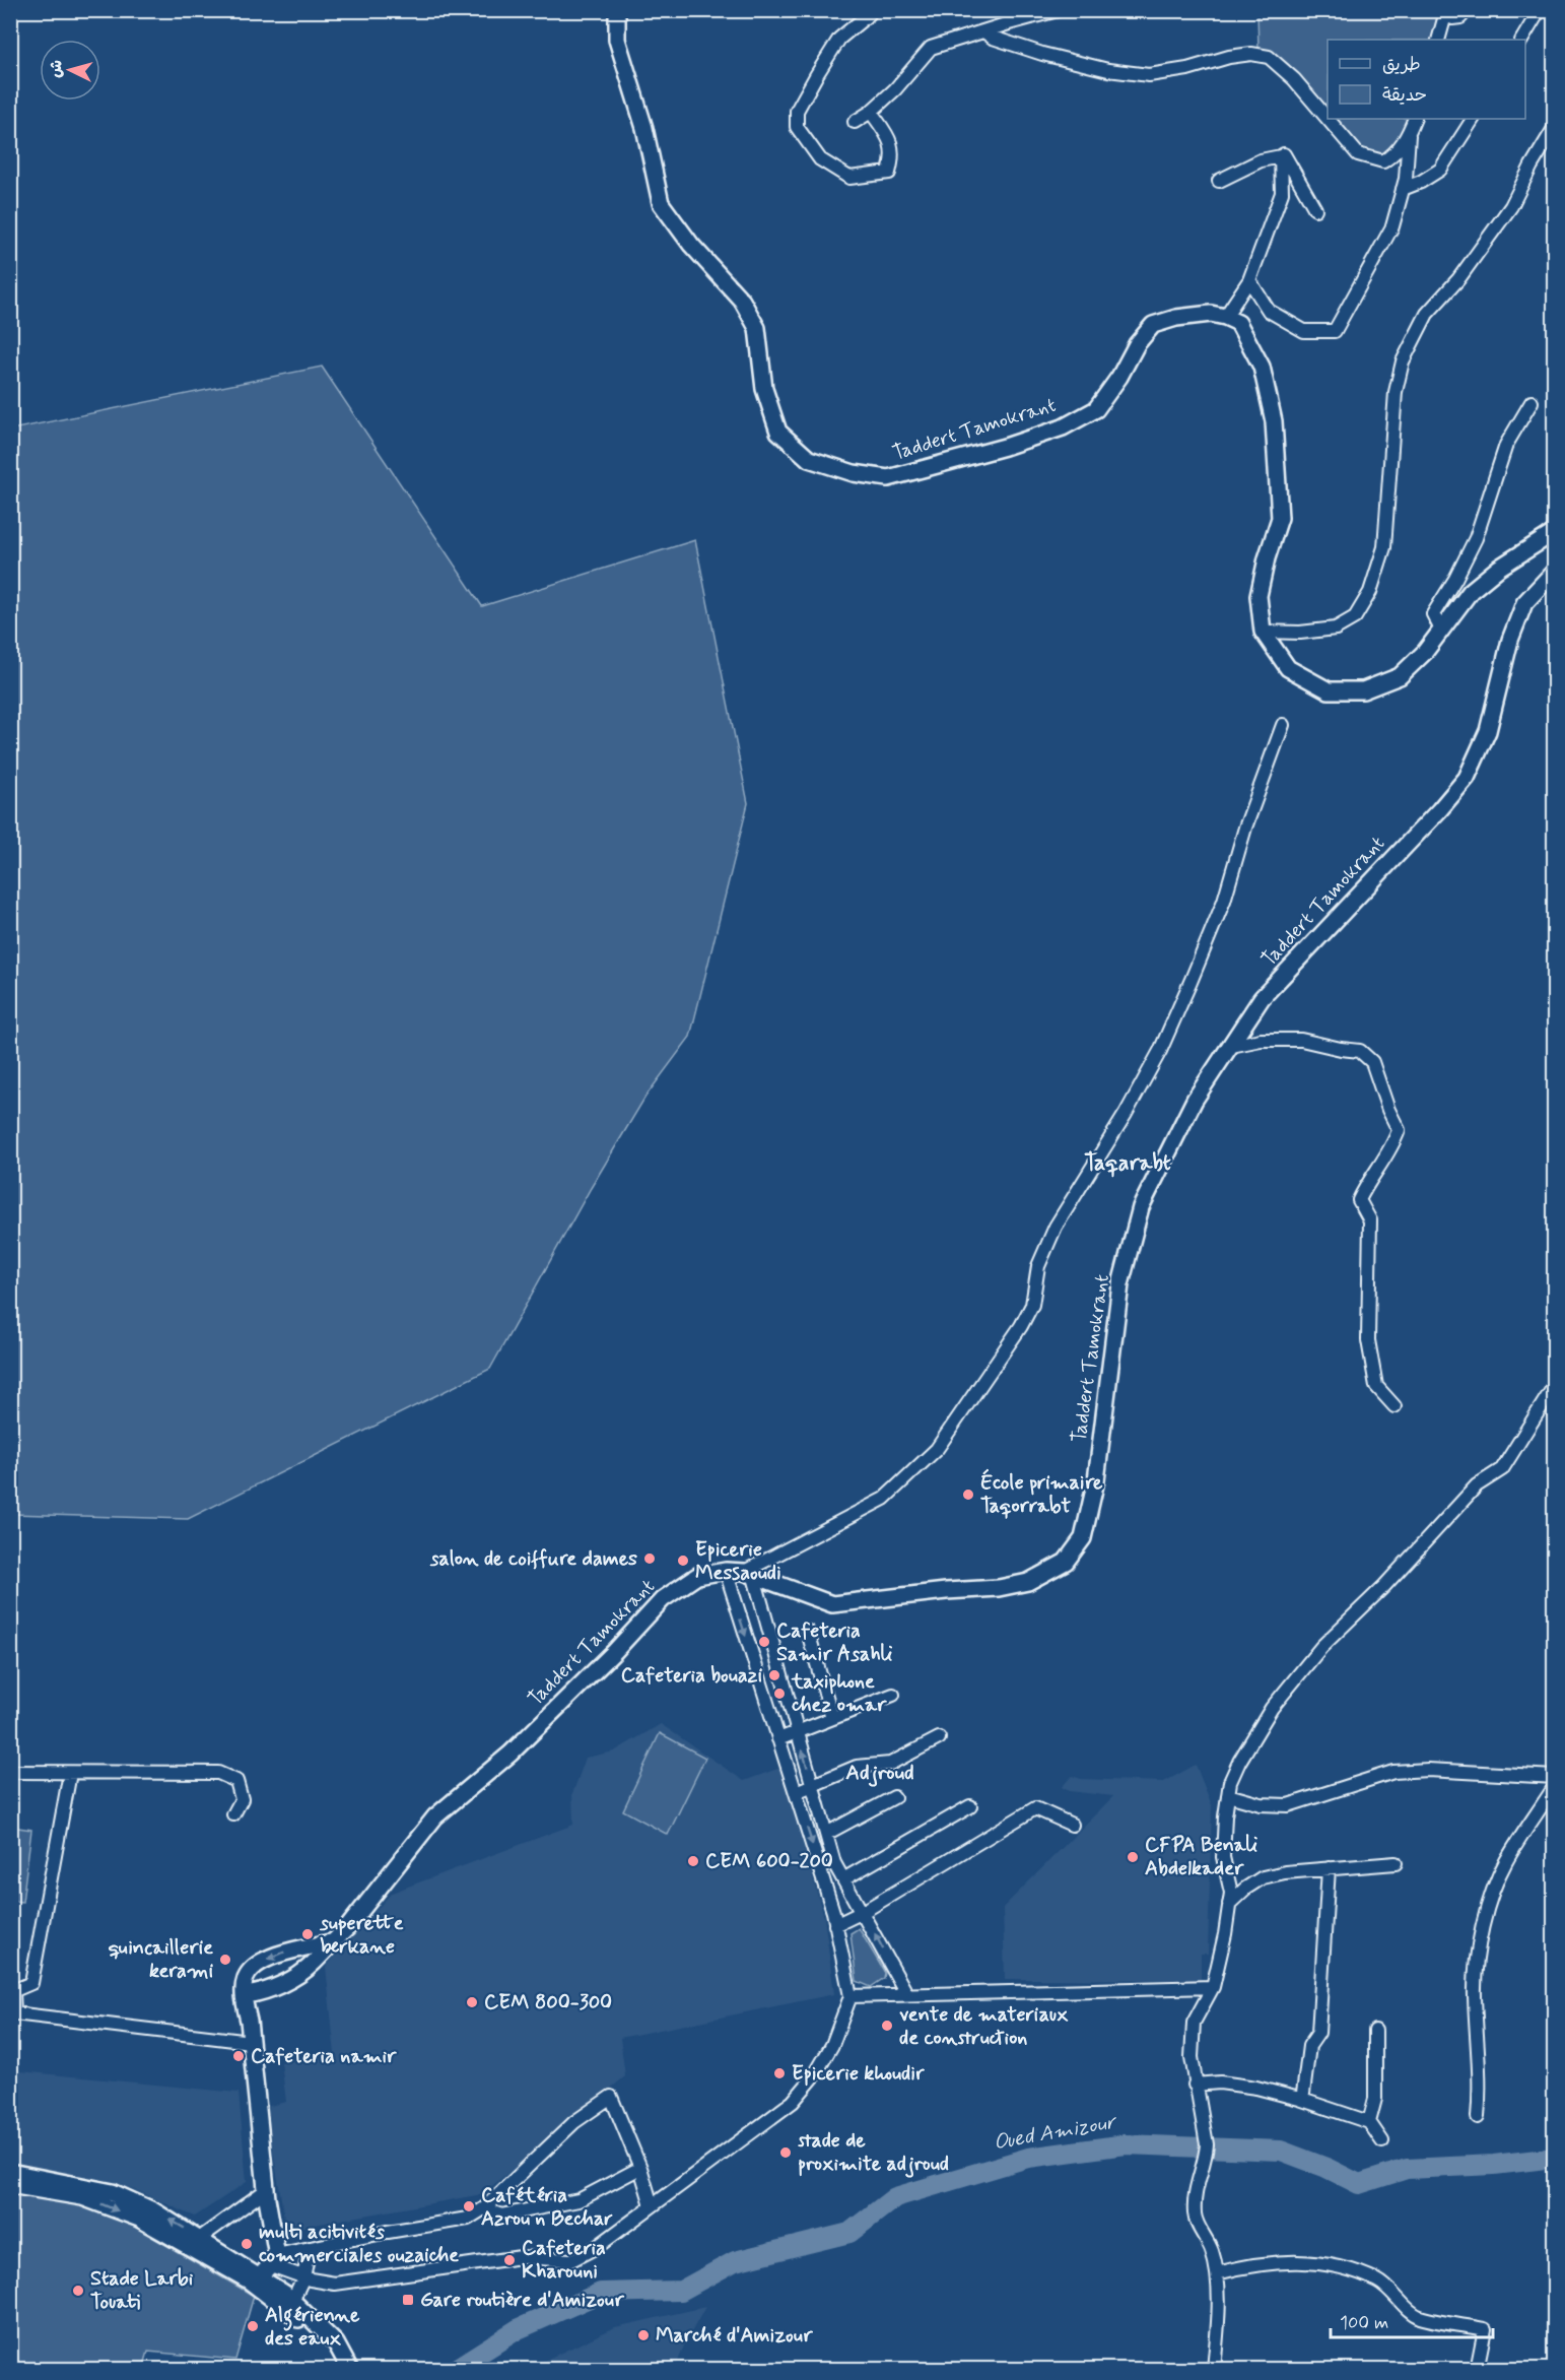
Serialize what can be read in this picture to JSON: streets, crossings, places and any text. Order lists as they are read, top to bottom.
{
  "streets": {
    "main road": ["Taddert Tamokrant"]
  },
  "districts": ["Taqarabt", "Adjroud"],
  "water": ["Oued Amizour"],
  "places": {
    "other": [
      "École primaire Taqorrabt",
      "salon de coiffure dames",
      "Epicerie Messaoudi",
      "Cafeteria Samir Asahli",
      "Cafeteria bouazi",
      "taxiphone chez omar",
      "CFPA Benali Abdelkader",
      "CEM 600-200",
      "superette berkane",
      "quincaillerie kerami",
      "CEM 800-300",
      "vente de materiaux de construction",
      "Cafeteria namir",
      "Epicerie khoudir",
      "stade de proximite adjroud",
      "Cafétéria Azrou n Bechar",
      "multi acitivités commerciales ouzaiche",
      "Cafeteria Kharouni",
      "Stade Larbi Touati",
      "Algérienne des eaux",
      "Marché d'Amizour"
    ],
    "transit": ["Gare routière d'Amizour"]
  },
  "legend": ["طريق", "حديقة"],
  "scale_bar": "100 m",
  "north": "left"
}
